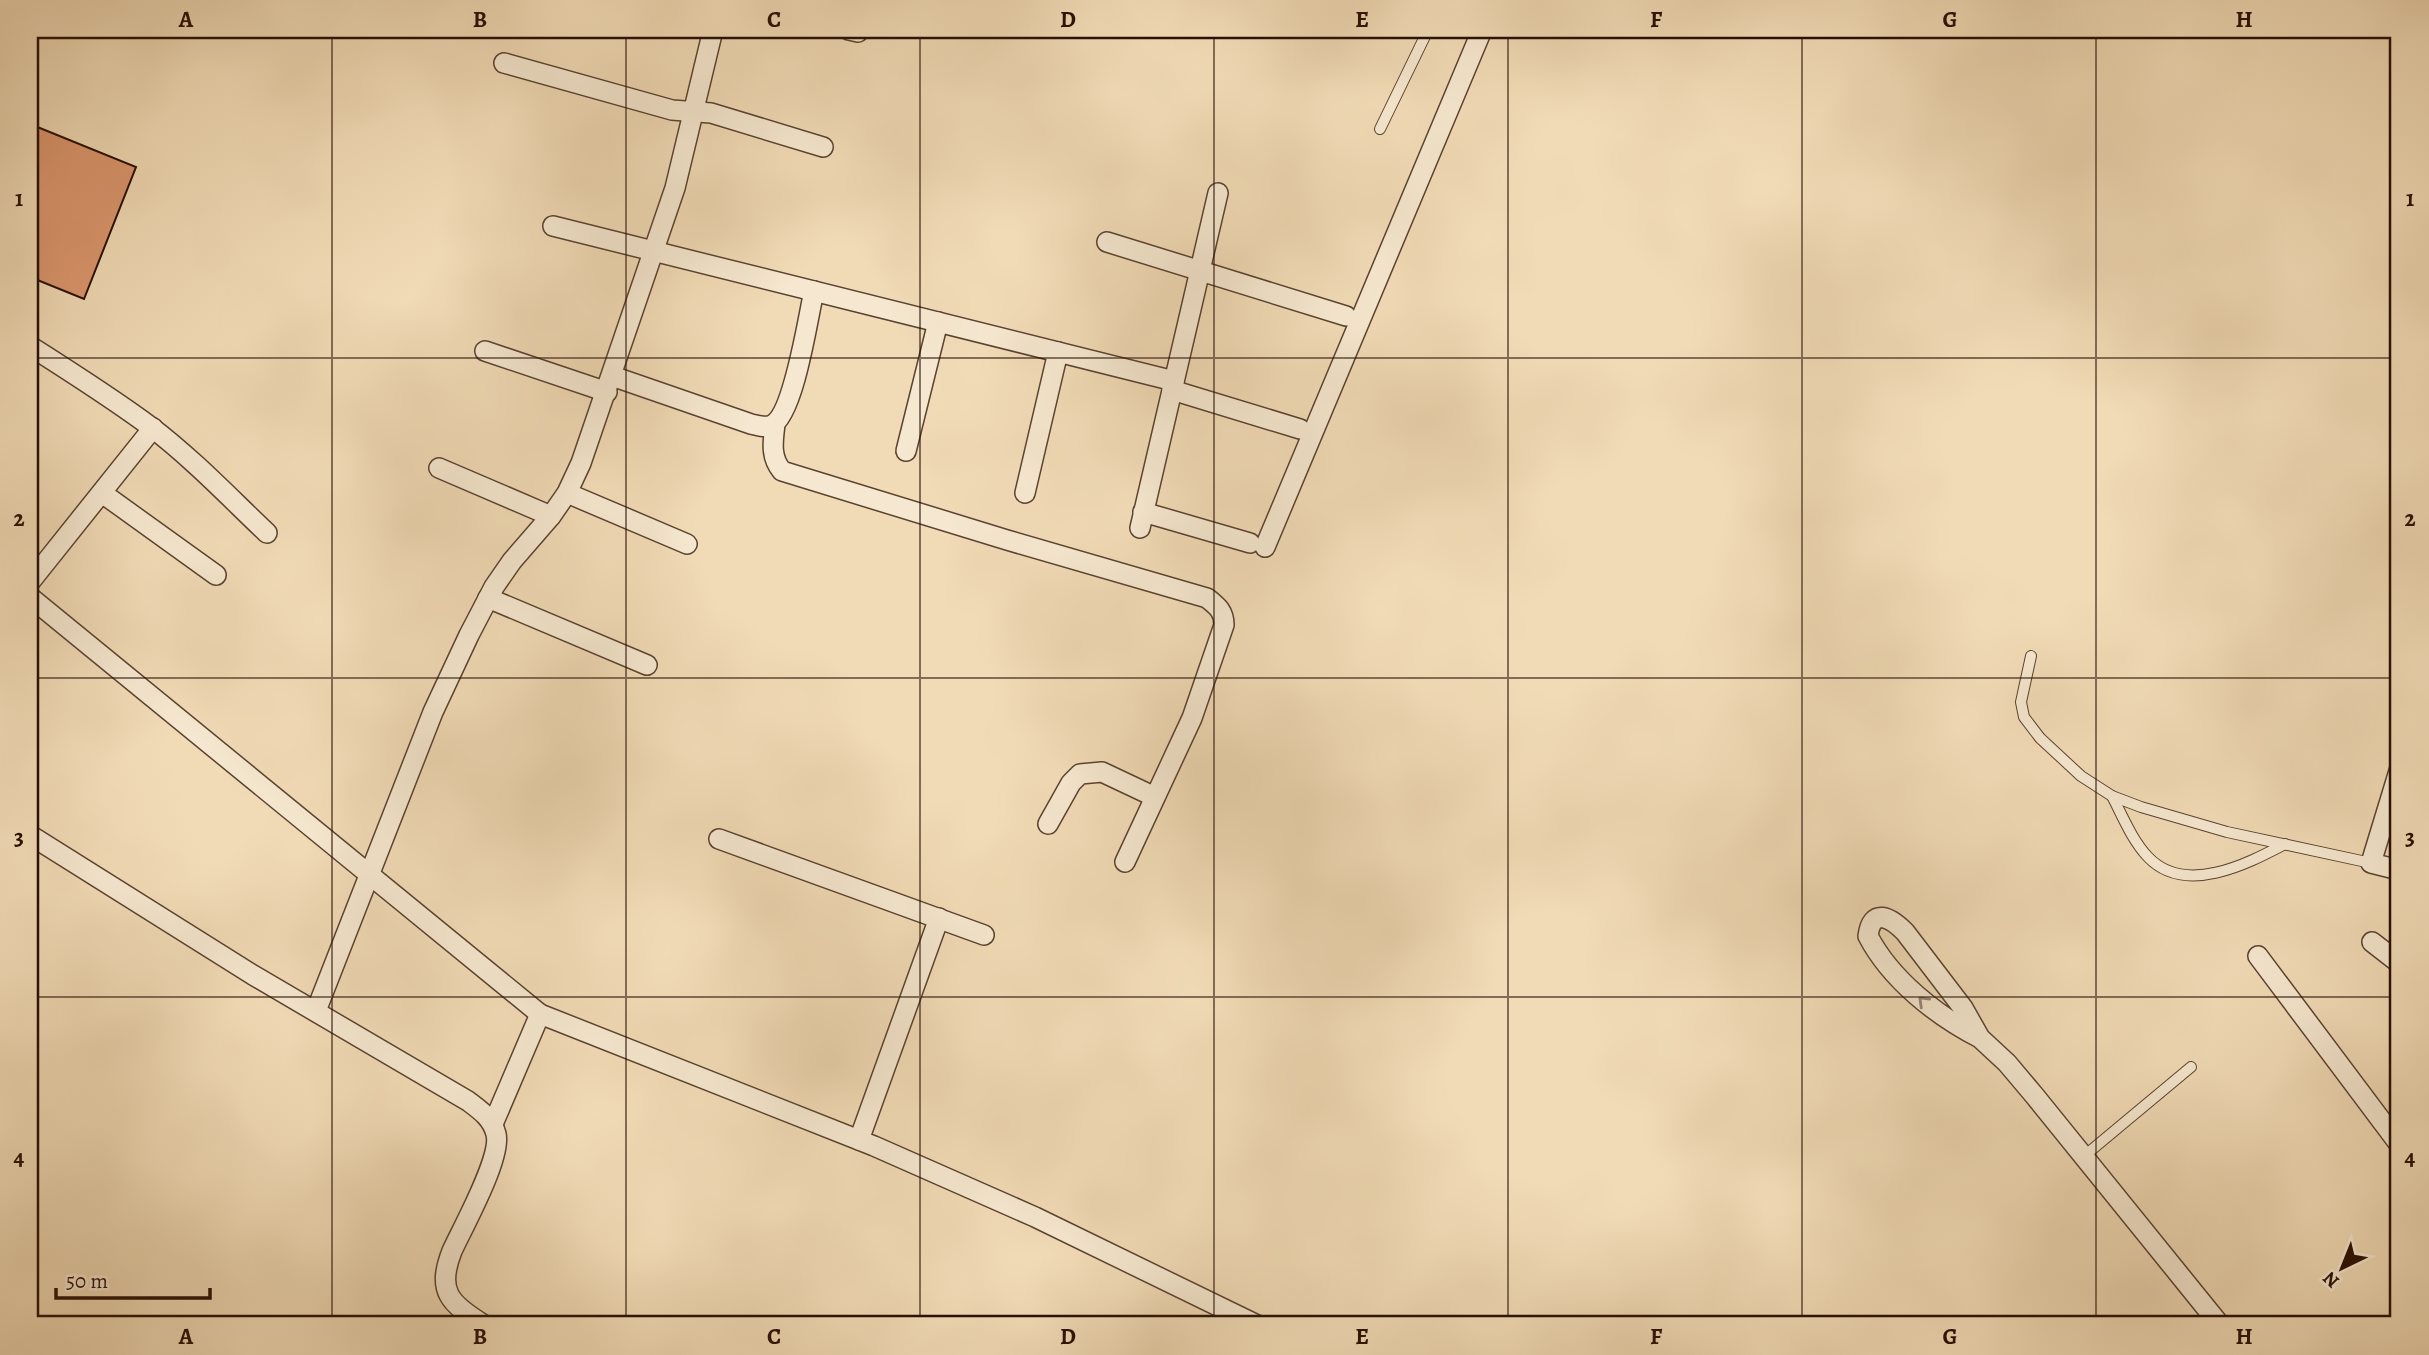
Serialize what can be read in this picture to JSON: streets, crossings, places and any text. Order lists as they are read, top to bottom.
{
  "scale_bar": "50 m",
  "north": "bottom left",
  "grid": {
    "columns": [
      "A",
      "B",
      "C",
      "D",
      "E",
      "F",
      "G",
      "H"
    ],
    "rows": [
      "1",
      "2",
      "3",
      "4"
    ]
  }
}
